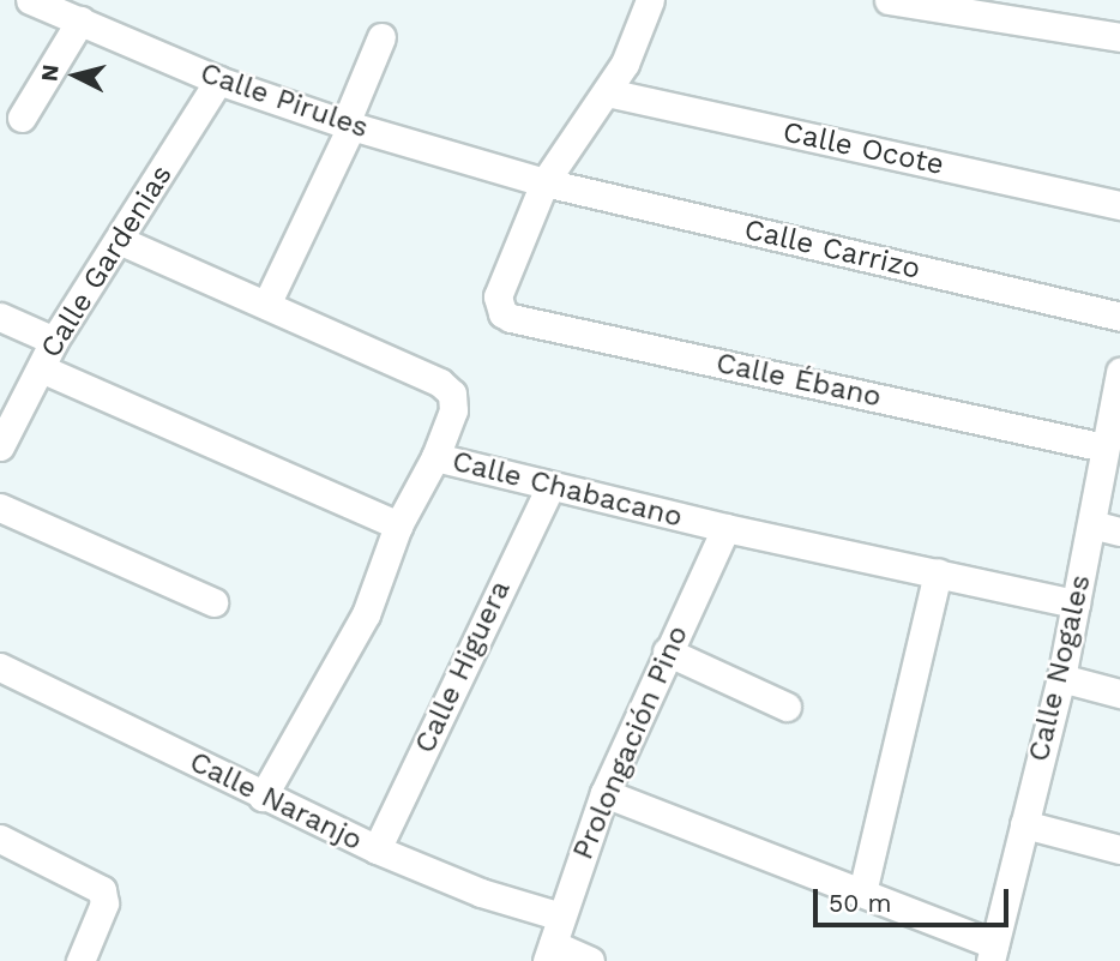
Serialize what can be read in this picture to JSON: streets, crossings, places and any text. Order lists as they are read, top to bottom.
{
  "streets": {
    "street": [
      "Calle Pirules",
      "Calle Ocote",
      "Calle Carrizo",
      "Calle Gardenias",
      "Calle Ébano",
      "Calle Chabacano",
      "Calle Higuera",
      "Calle Nogales",
      "Prolongación Pino",
      "Calle Naranjo"
    ]
  },
  "crossings": [
    ["Calle Pirules", "Calle Carrizo"],
    ["Calle Pirules", "Calle Gardenias"],
    ["Calle Pirules", "Calle Ébano"],
    ["Calle Carrizo", "Calle Ébano"],
    ["Calle Gardenias", "Calle Chabacano"],
    ["Calle Ébano", "Calle Nogales"],
    ["Calle Chabacano", "Calle Higuera"],
    ["Calle Chabacano", "Calle Nogales"],
    ["Calle Chabacano", "Prolongación Pino"],
    ["Calle Higuera", "Calle Naranjo"],
    ["Prolongación Pino", "Calle Naranjo"]
  ],
  "scale_bar": "50 m",
  "north": "left"
}
